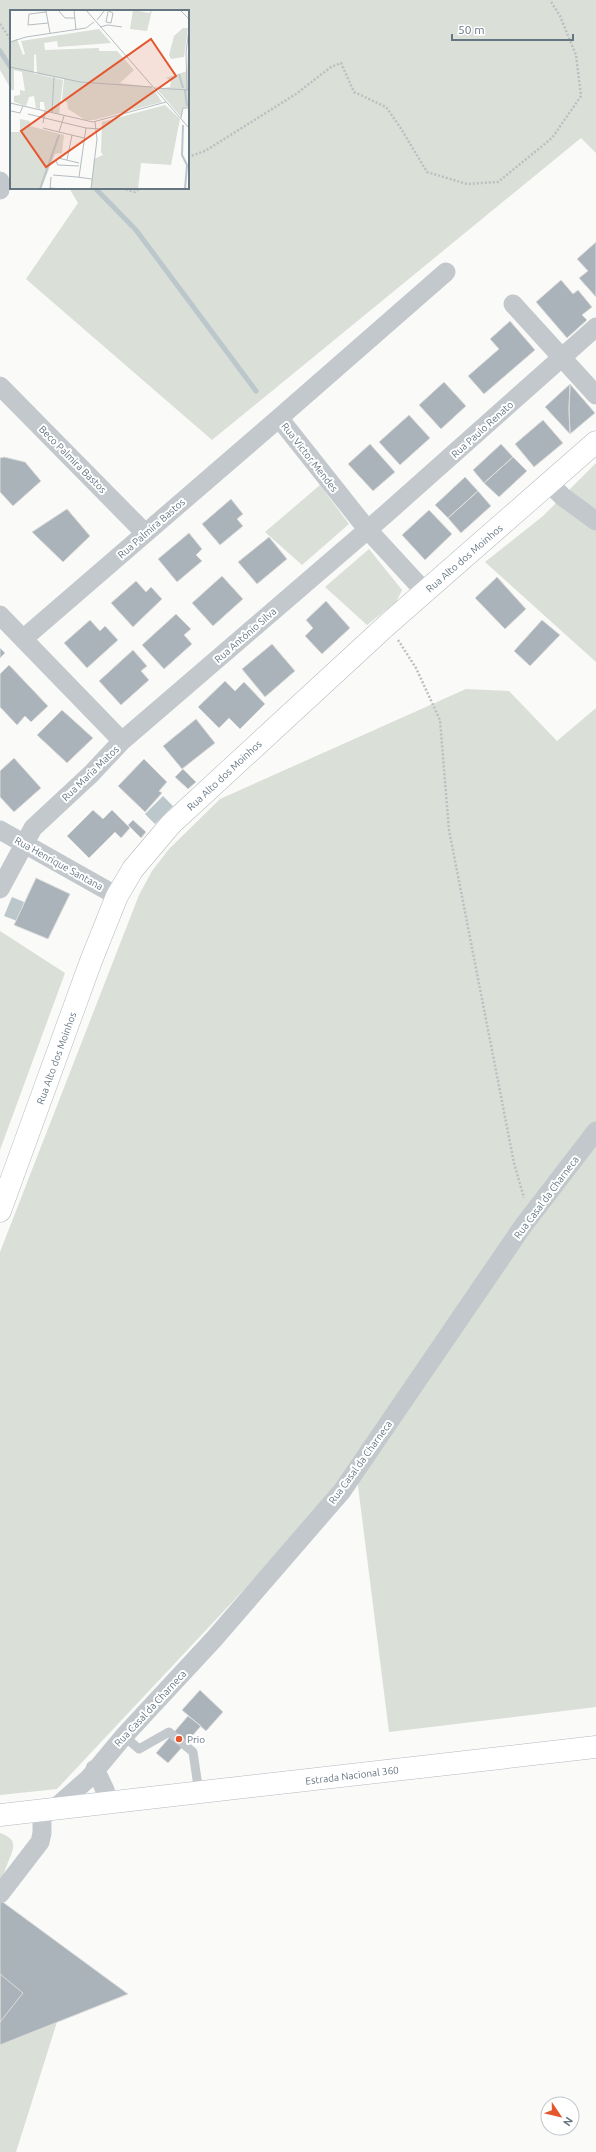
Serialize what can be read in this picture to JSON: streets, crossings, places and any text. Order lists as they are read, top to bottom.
{
  "streets": {
    "street": [
      "Rua Paulo Renato",
      "Rua Victor Mendes",
      "Beco Palmira Bastos",
      "Rua Palmira Bastos",
      "Rua Alto dos Moinhos",
      "Rua António Silva",
      "Rua Maria Matos",
      "Rua Henrique Santana",
      "Rua Casal da Charneca",
      "Estrada Nacional 360"
    ]
  },
  "crossings": [
    ["Rua Paulo Renato", "Rua Victor Mendes"],
    ["Rua Paulo Renato", "Rua António Silva"],
    ["Rua Victor Mendes", "Rua Palmira Bastos"],
    ["Rua Victor Mendes", "Rua Alto dos Moinhos"],
    ["Rua Victor Mendes", "Rua António Silva"],
    ["Beco Palmira Bastos", "Rua Palmira Bastos"],
    ["Rua Palmira Bastos", "Rua Maria Matos"],
    ["Rua Alto dos Moinhos", "Rua Henrique Santana"],
    ["Rua António Silva", "Rua Maria Matos"],
    ["Rua Maria Matos", "Rua Henrique Santana"],
    ["Rua Casal da Charneca", "Estrada Nacional 360"]
  ],
  "places": ["Prio"],
  "scale_bar": "50 m",
  "north": "bottom right"
}
